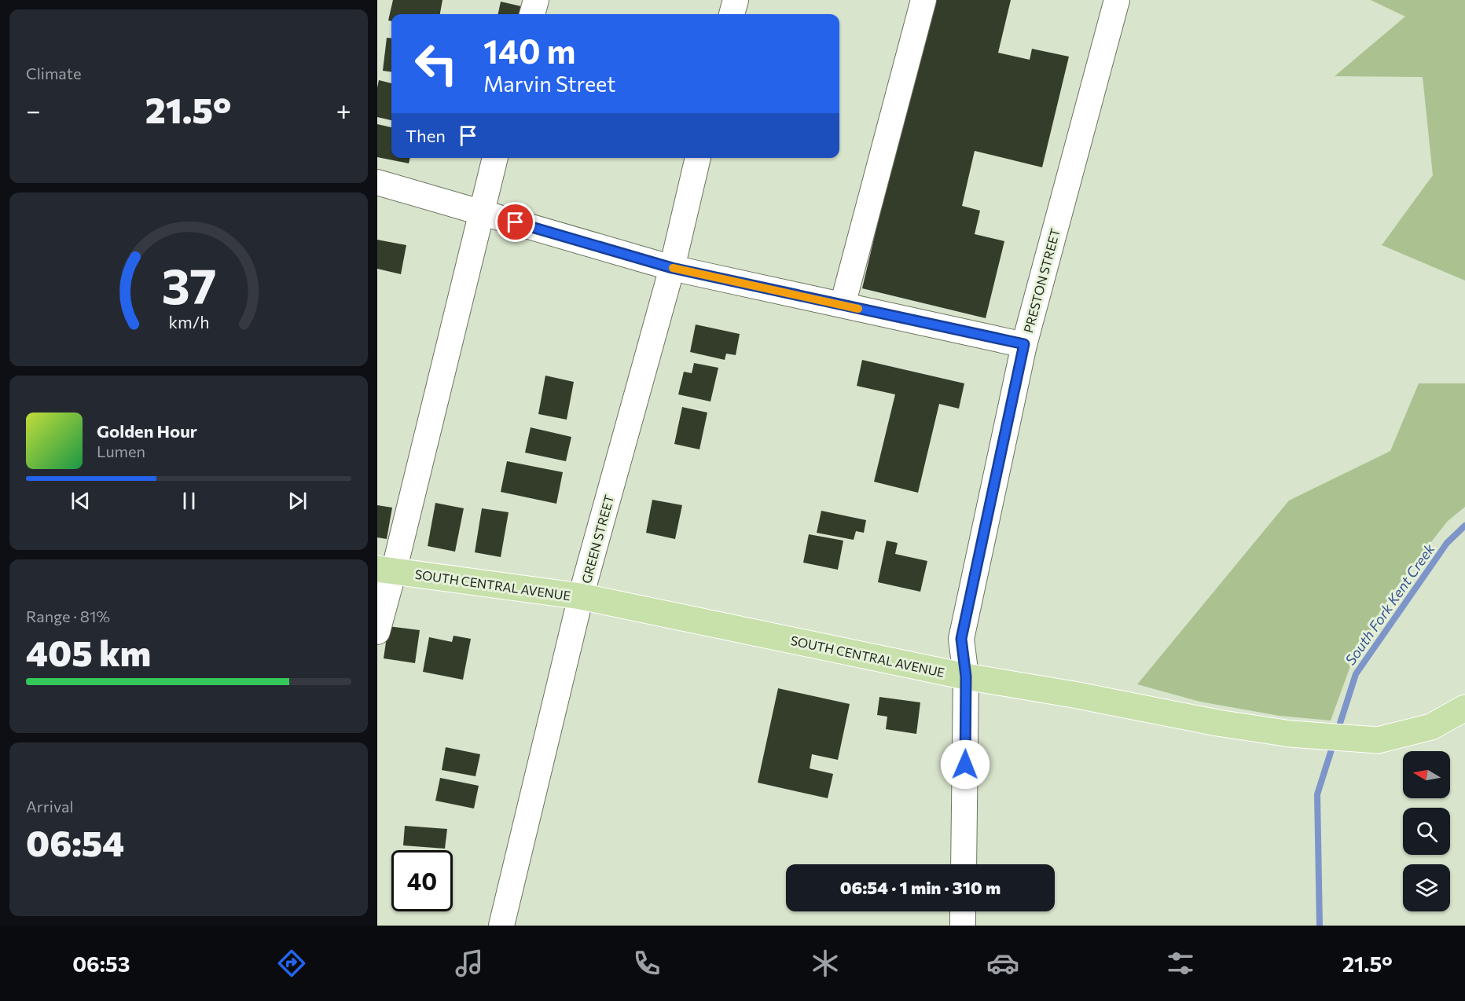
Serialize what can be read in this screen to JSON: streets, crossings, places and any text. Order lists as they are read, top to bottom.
{
  "streets": {
    "main road": ["SOUTH CENTRAL AVENUE"],
    "street": ["PRESTON STREET", "GREEN STREET"]
  },
  "crossings": [
    ["PRESTON STREET", "SOUTH CENTRAL AVENUE"],
    ["GREEN STREET", "SOUTH CENTRAL AVENUE"]
  ],
  "water": ["South Fork Kent Creek"],
  "north": "left",
  "page": {
    "tile": [
      "Climate",
      ["Range · 81%", "405 km"],
      ["Arrival", "06:54"]
    ],
    "turn": ["140 m", "Marvin Street"],
    "heat": ["−", "21.5°", "+"],
    "then": "Then",
    "song": ["Golden Hour", "Lumen"],
    "limit": "40",
    "trip": "06:54 · 1 min · 310 m",
    "tabs": ["06:53", "21.5°"],
    "gauge": ["37", "km/h"]
  }
}
